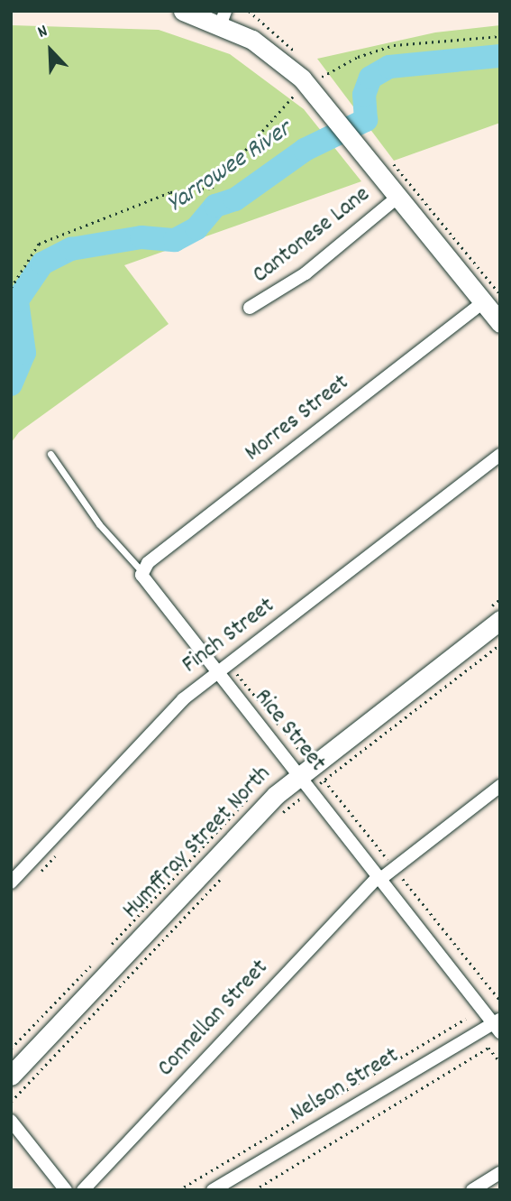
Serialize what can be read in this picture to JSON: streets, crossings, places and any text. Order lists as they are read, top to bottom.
{
  "streets": {
    "street": [
      "Cantonese Lane",
      "Morres Street",
      "Finch Street",
      "Rice Street",
      "Humffray Street North",
      "Connellan Street",
      "Nelson Street"
    ]
  },
  "crossings": [
    ["Morres Street", "Rice Street"],
    ["Finch Street", "Rice Street"],
    ["Rice Street", "Humffray Street North"],
    ["Rice Street", "Connellan Street"],
    ["Rice Street", "Nelson Street"]
  ],
  "water": ["Yarrowee River"],
  "north": "top left"
}
